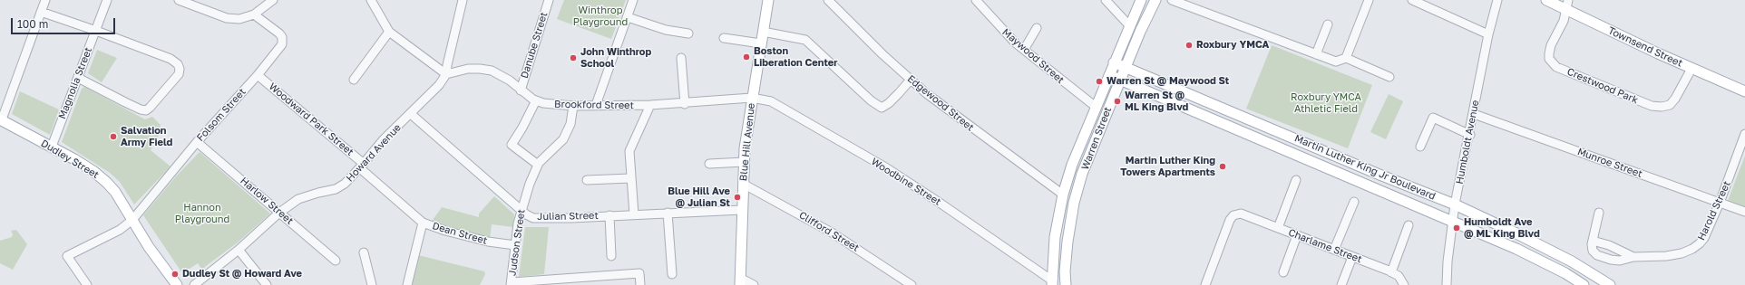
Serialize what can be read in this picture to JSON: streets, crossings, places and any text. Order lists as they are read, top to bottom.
{
  "streets": {
    "main road": [
      "Townsend Street",
      "Warren Street",
      "Blue Hill Avenue",
      "Dudley Street",
      "Martin Luther King Jr Boulevard"
    ],
    "street": [
      "Danube Street",
      "Maywood Street",
      "Magnolia Street",
      "Crestwood Park",
      "Edgewood Street",
      "Brookford Street",
      "Folsom Street",
      "Woodward Park Street",
      "Humboldt Avenue",
      "Howard Avenue",
      "Munroe Street",
      "Woodbine Street",
      "Harlow Street",
      "Harold Street",
      "Julian Street",
      "Clifford Street",
      "Dean Street",
      "Judson Street",
      "Charlame Street"
    ]
  },
  "crossings": [
    ["Danube Street", "Brookford Street"],
    ["Townsend Street", "Crestwood Park"],
    ["Maywood Street", "Warren Street"],
    ["Magnolia Street", "Dudley Street"],
    ["Edgewood Street", "Warren Street"],
    ["Brookford Street", "Blue Hill Avenue"],
    ["Brookford Street", "Howard Avenue"],
    ["Brookford Street", "Woodbine Street"],
    ["Brookford Street", "Judson Street"],
    ["Folsom Street", "Woodward Park Street"],
    ["Folsom Street", "Dudley Street"],
    ["Folsom Street", "Harlow Street"],
    ["Woodward Park Street", "Howard Avenue"],
    ["Woodward Park Street", "Dean Street"],
    ["Warren Street", "Martin Luther King Jr Boulevard"],
    ["Warren Street", "Woodbine Street"],
    ["Blue Hill Avenue", "Woodbine Street"],
    ["Blue Hill Avenue", "Julian Street"],
    ["Blue Hill Avenue", "Clifford Street"],
    ["Humboldt Avenue", "Munroe Street"],
    ["Humboldt Avenue", "Martin Luther King Jr Boulevard"],
    ["Howard Avenue", "Harlow Street"],
    ["Howard Avenue", "Julian Street"],
    ["Howard Avenue", "Dean Street"],
    ["Munroe Street", "Harold Street"],
    ["Julian Street", "Judson Street"],
    ["Dean Street", "Judson Street"]
  ],
  "parks": ["Winthrop Playground", "Roxbury YMCA Athletic Field", "Hannon Playground"],
  "places": [
    "Roxbury YMCA",
    "Boston Liberation Center",
    "John Winthrop School",
    "Warren St @ Maywood St",
    "Warren St @ ML King Blvd",
    "Salvation Army Field",
    "Martin Luther King Towers Apartments",
    "Blue Hill Ave @ Julian St",
    "Humboldt Ave @ ML King Blvd",
    "Dudley St @ Howard Ave"
  ],
  "scale_bar": "100 m"
}
